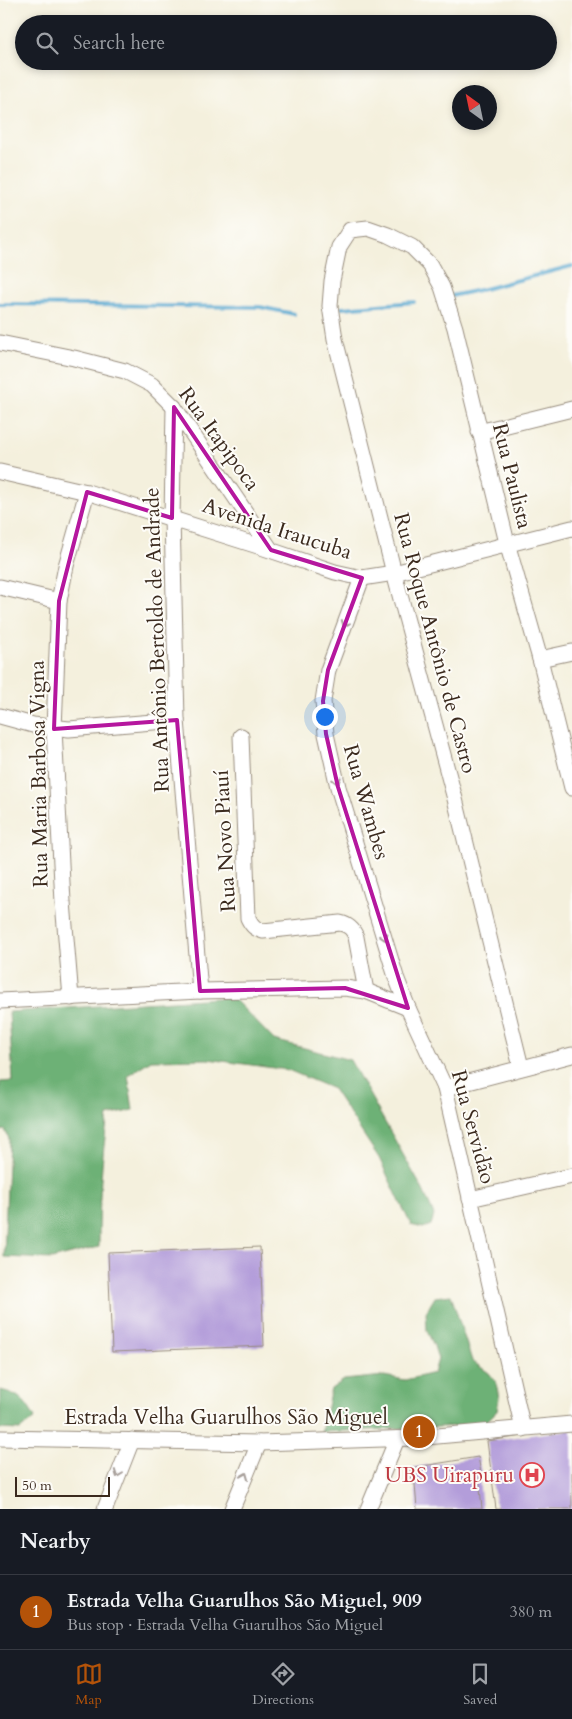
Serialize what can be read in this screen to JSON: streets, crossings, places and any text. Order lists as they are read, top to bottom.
{
  "streets": {
    "street": [
      "Rua Itapipoca",
      "Rua Paulista",
      "Avenida Iraucuba",
      "Rua Antônio Bertoldo de Andrade",
      "Rua Roque Antônio de Castro",
      "Rua Maria Barbosa Vigna",
      "Rua Wambes",
      "Rua Novo Piauí",
      "Rua Servidão",
      "Estrada Velha Guarulhos São Miguel"
    ]
  },
  "crossings": [
    ["Rua Itapipoca", "Avenida Iraucuba"],
    ["Rua Itapipoca", "Rua Antônio Bertoldo de Andrade"],
    ["Rua Paulista", "Avenida Iraucuba"],
    ["Rua Paulista", "Rua Roque Antônio de Castro"],
    ["Avenida Iraucuba", "Rua Antônio Bertoldo de Andrade"],
    ["Avenida Iraucuba", "Rua Roque Antônio de Castro"],
    ["Avenida Iraucuba", "Rua Maria Barbosa Vigna"],
    ["Avenida Iraucuba", "Rua Wambes"],
    ["Rua Wambes", "Rua Servidão"],
    ["Rua Servidão", "Estrada Velha Guarulhos São Miguel"]
  ],
  "one_way": ["Rua Wambes"],
  "places": {
    "hospital": ["UBS Uirapuru"]
  },
  "scale_bar": "50 m",
  "north": "top left",
  "page": {
    "search": "Search here",
    "pins": "1",
    "scale": "50 m",
    "heading": "Nearby",
    "list": [
      {
        "mark": "1",
        "name": "Estrada Velha Guarulhos São Miguel, 909",
        "note": "Bus stop · Estrada Velha Guarulhos São Miguel",
        "value": "380 m"
      }
    ],
    "nav": ["Map", "Directions", "Saved"]
  }
}
